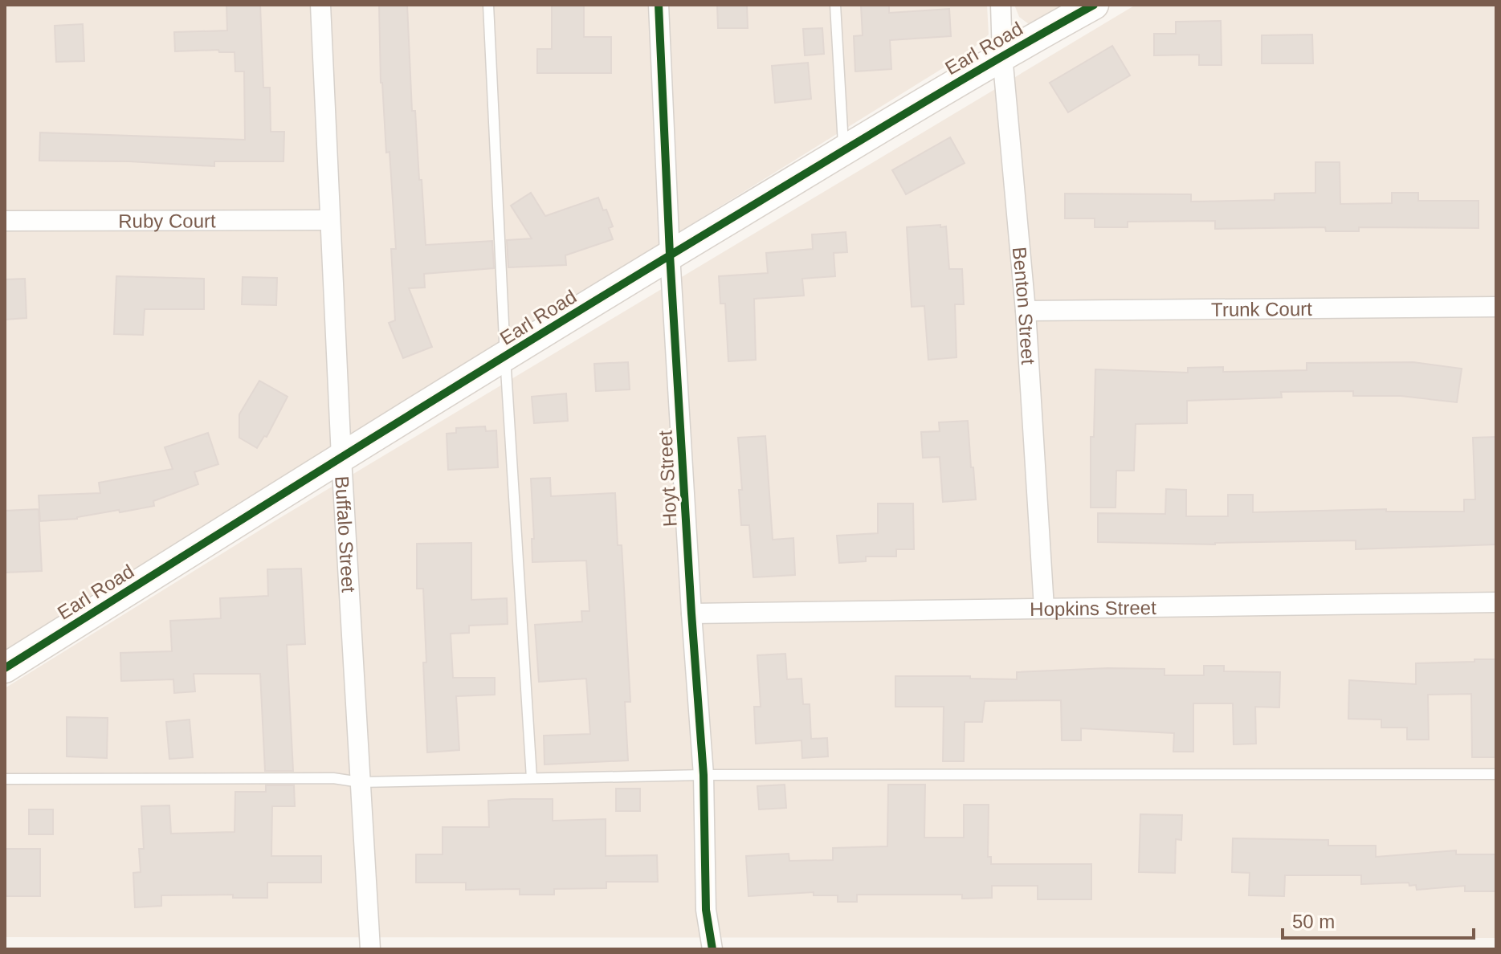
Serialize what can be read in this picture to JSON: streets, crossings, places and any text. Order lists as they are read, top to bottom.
{
  "streets": {
    "street": [
      "Earl Road",
      "Ruby Court",
      "Benton Street",
      "Trunk Court",
      "Hoyt Street",
      "Buffalo Street",
      "Hopkins Street"
    ]
  },
  "crossings": [
    ["Earl Road", "Benton Street"],
    ["Earl Road", "Hoyt Street"],
    ["Earl Road", "Buffalo Street"],
    ["Ruby Court", "Buffalo Street"],
    ["Benton Street", "Trunk Court"],
    ["Benton Street", "Hopkins Street"],
    ["Hoyt Street", "Hopkins Street"]
  ],
  "scale_bar": "50 m"
}
